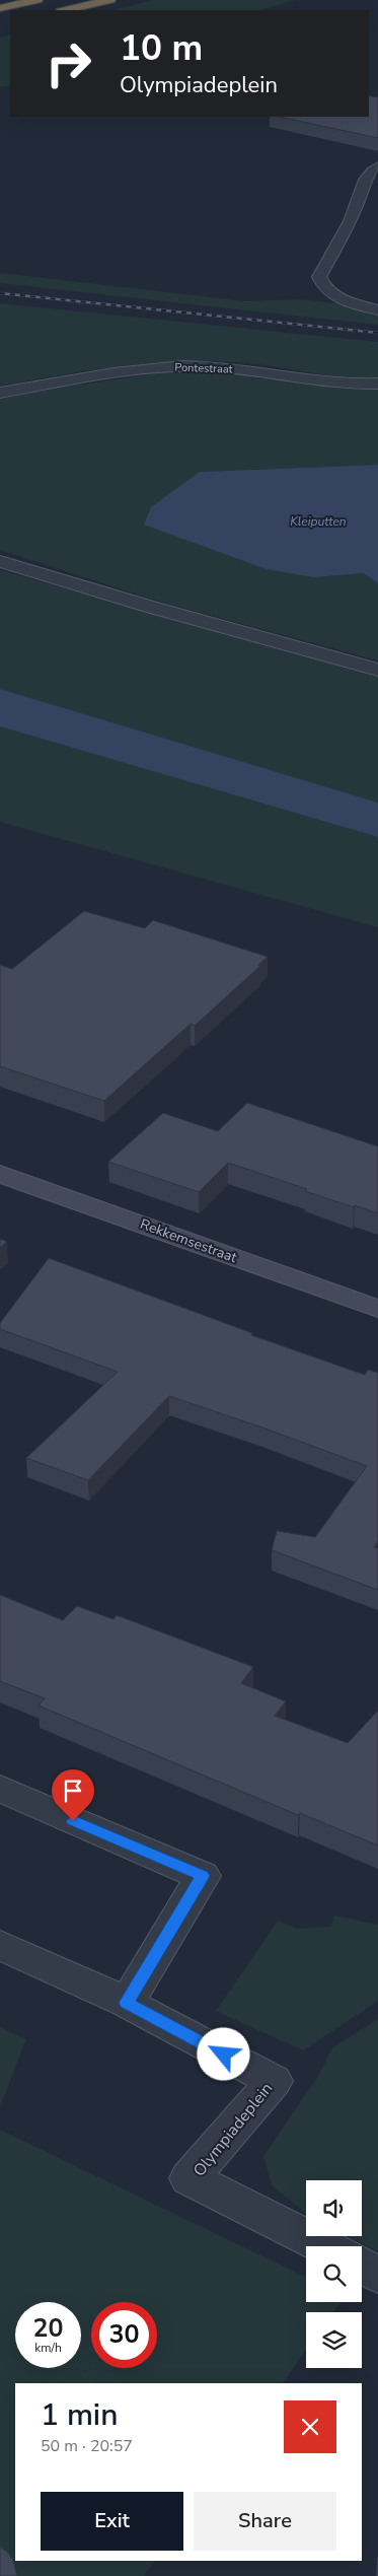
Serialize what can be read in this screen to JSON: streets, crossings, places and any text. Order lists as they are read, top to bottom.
{
  "streets": {
    "street": ["Pontestraat", "Rekkemsestraat", "Olympiadeplein"]
  },
  "water": ["Kleiputten"],
  "page": {
    "turn": ["10 m", "Olympiadeplein"],
    "speed": "20 km/h",
    "limit": "30",
    "heading": ["1 min", "50 m · 20:57"],
    "buttons": ["Exit", "Share"]
  }
}
